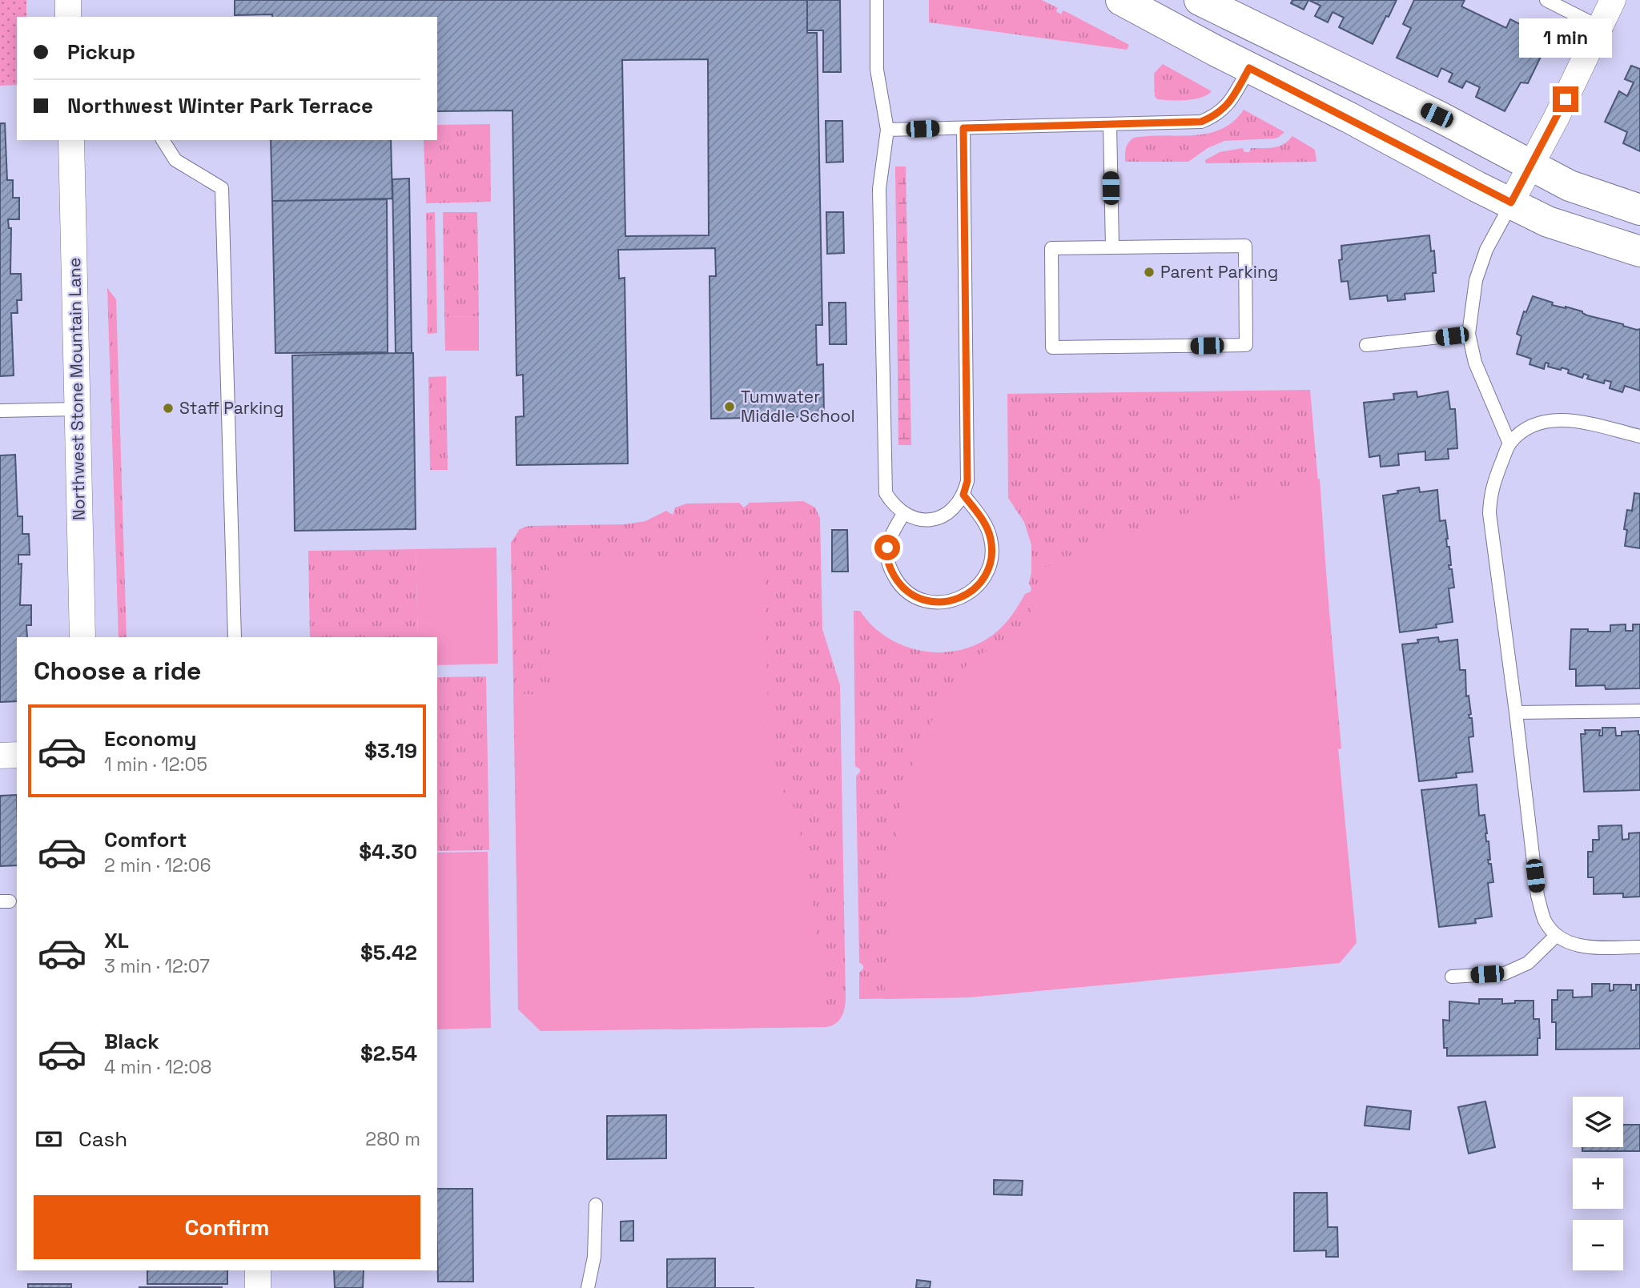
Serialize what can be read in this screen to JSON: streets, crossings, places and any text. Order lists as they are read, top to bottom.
{
  "streets": {
    "street": ["Northwest Stone Mountain Lane"]
  },
  "places": ["Parent Parking", "Tumwater Middle School", "Staff Parking"],
  "page": {
    "banner": ["Pickup", "Northwest Winter Park Terrace"],
    "bubble": "1 min",
    "heading": "Choose a ride",
    "list": [
      {
        "name": "Economy",
        "note": "1 min · 12:05",
        "value": "$3.19"
      },
      {
        "name": "Comfort",
        "note": "2 min · 12:06",
        "value": "$4.30"
      },
      {
        "name": "XL",
        "note": "3 min · 12:07",
        "value": "$5.42"
      },
      {
        "name": "Black",
        "note": "4 min · 12:08",
        "value": "$2.54"
      }
    ],
    "map_buttons": ["+", "−"],
    "pay": ["Cash", "280 m"],
    "buttons": "Confirm"
  }
}
